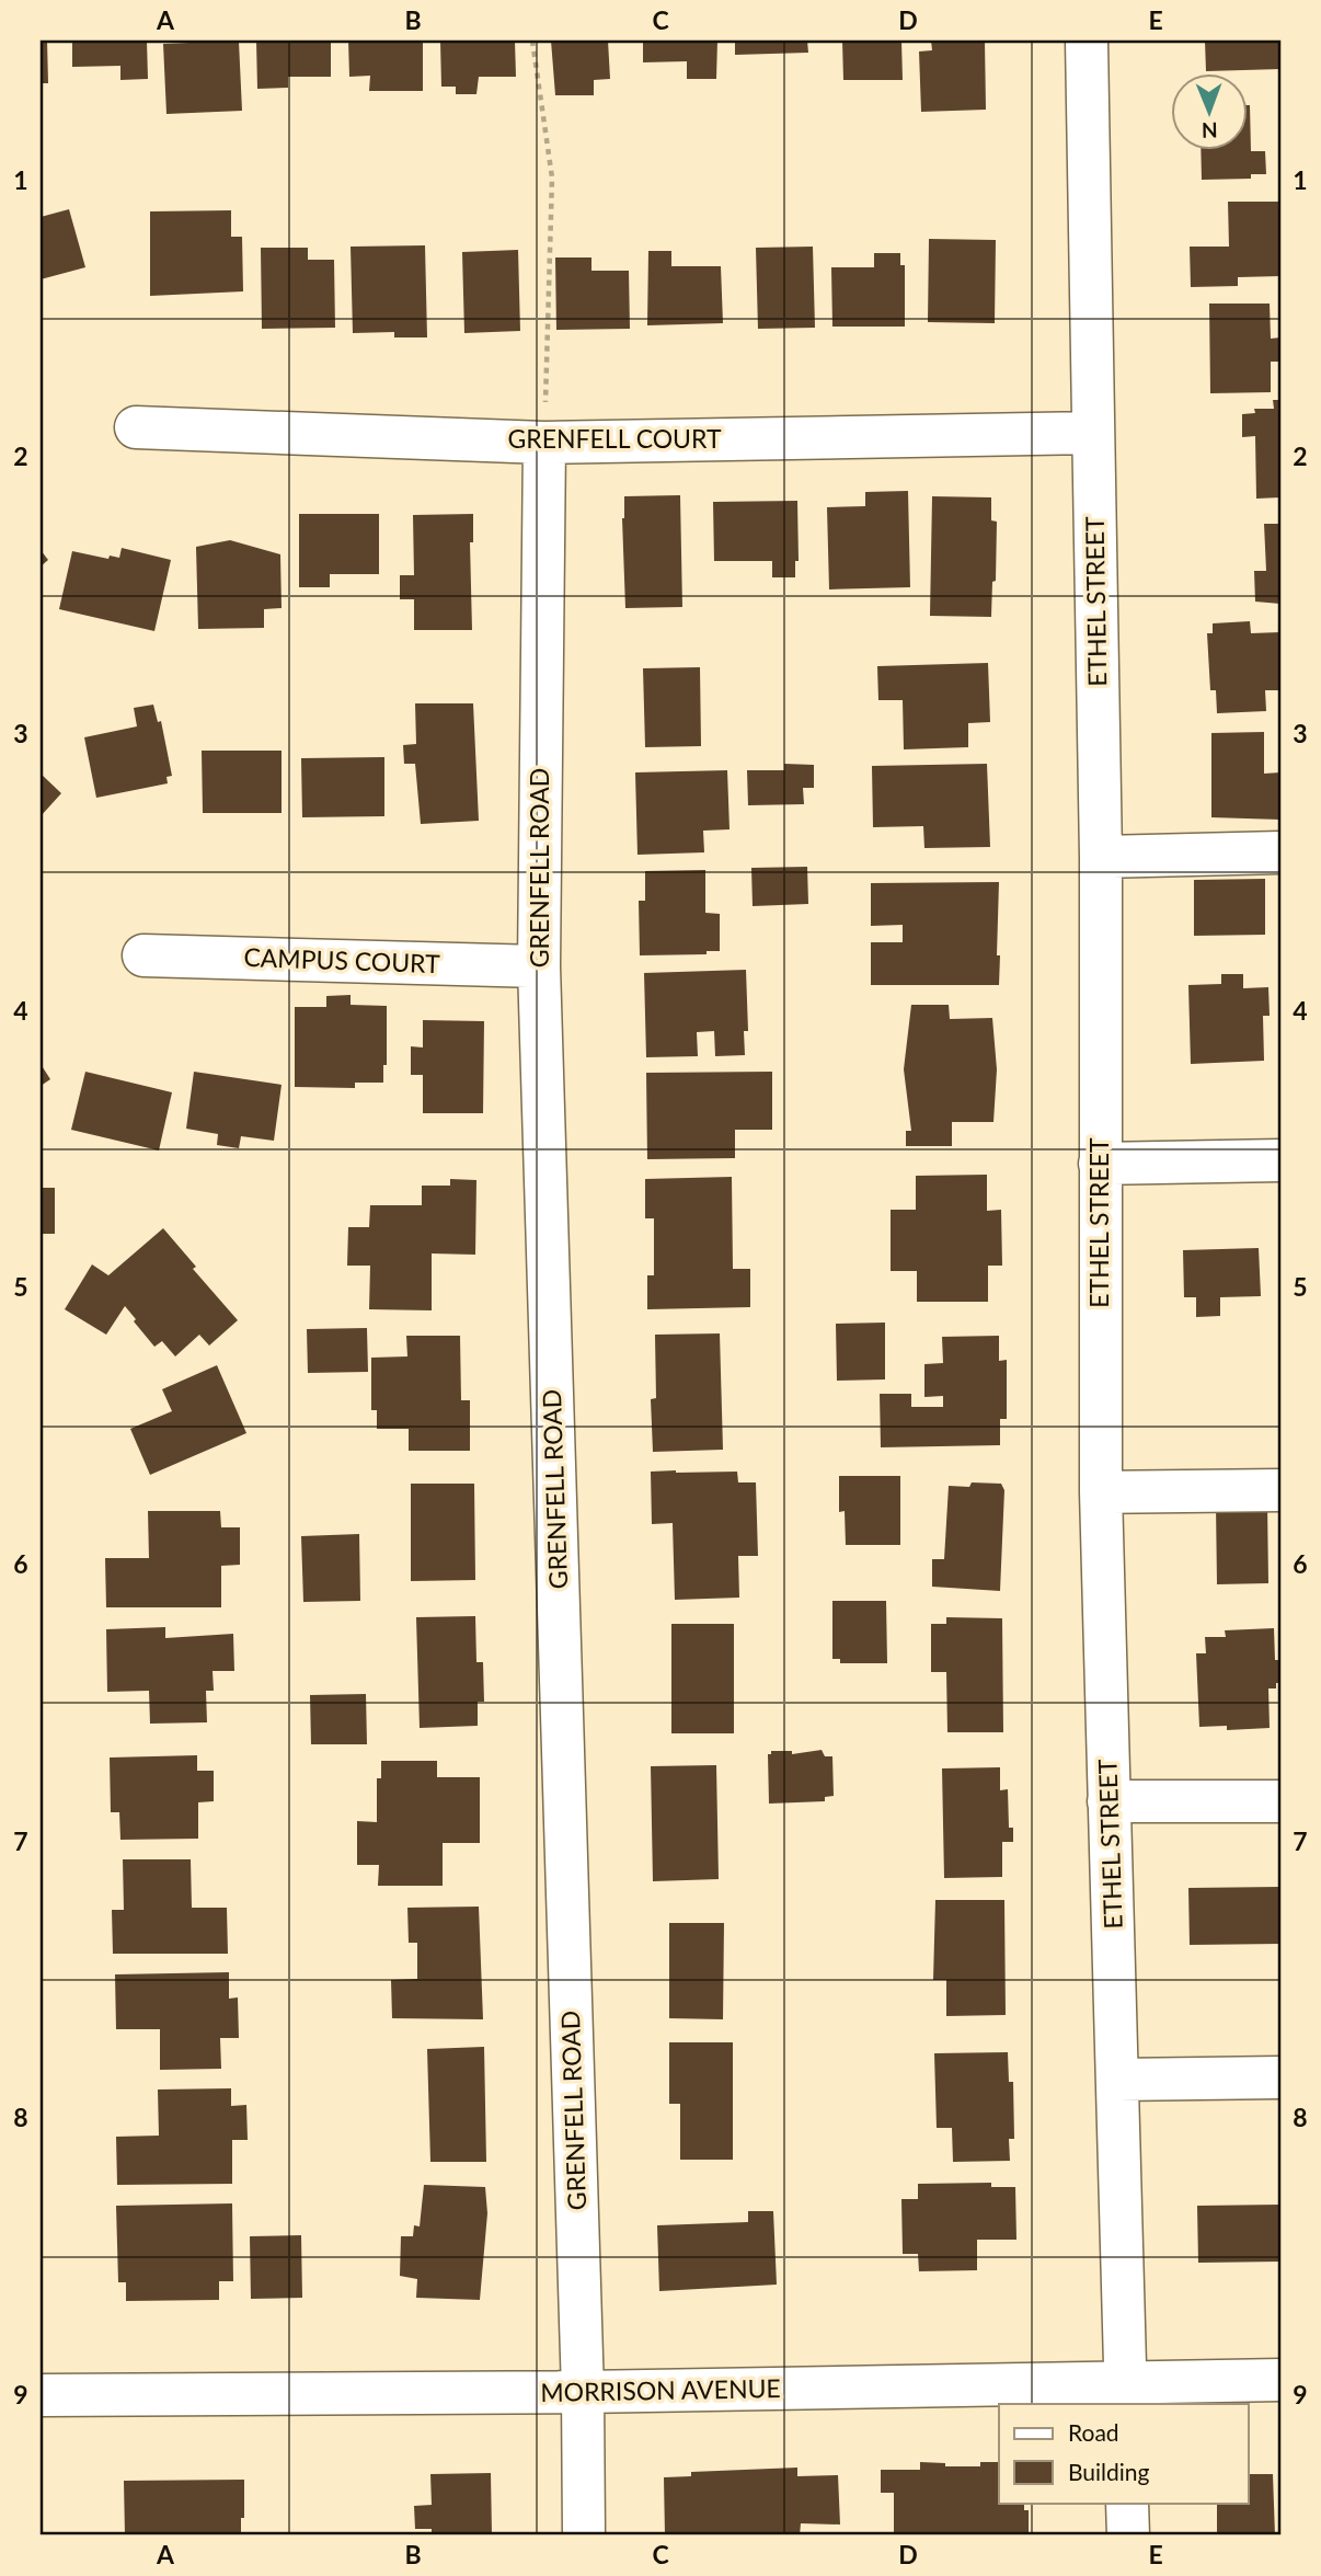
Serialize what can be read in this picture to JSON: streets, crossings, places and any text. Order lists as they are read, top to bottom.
{
  "streets": {
    "street": [
      "GRENFELL COURT",
      "ETHEL STREET",
      "GRENFELL ROAD",
      "CAMPUS COURT",
      "MORRISON AVENUE"
    ]
  },
  "crossings": [
    ["GRENFELL COURT", "ETHEL STREET"],
    ["GRENFELL COURT", "GRENFELL ROAD"],
    ["ETHEL STREET", "MORRISON AVENUE"],
    ["GRENFELL ROAD", "CAMPUS COURT"],
    ["GRENFELL ROAD", "MORRISON AVENUE"]
  ],
  "legend": ["Road", "Building"],
  "north": "bottom",
  "grid": {
    "columns": [
      "A",
      "B",
      "C",
      "D",
      "E"
    ],
    "rows": [
      "1",
      "2",
      "3",
      "4",
      "5",
      "6",
      "7",
      "8",
      "9"
    ]
  }
}
